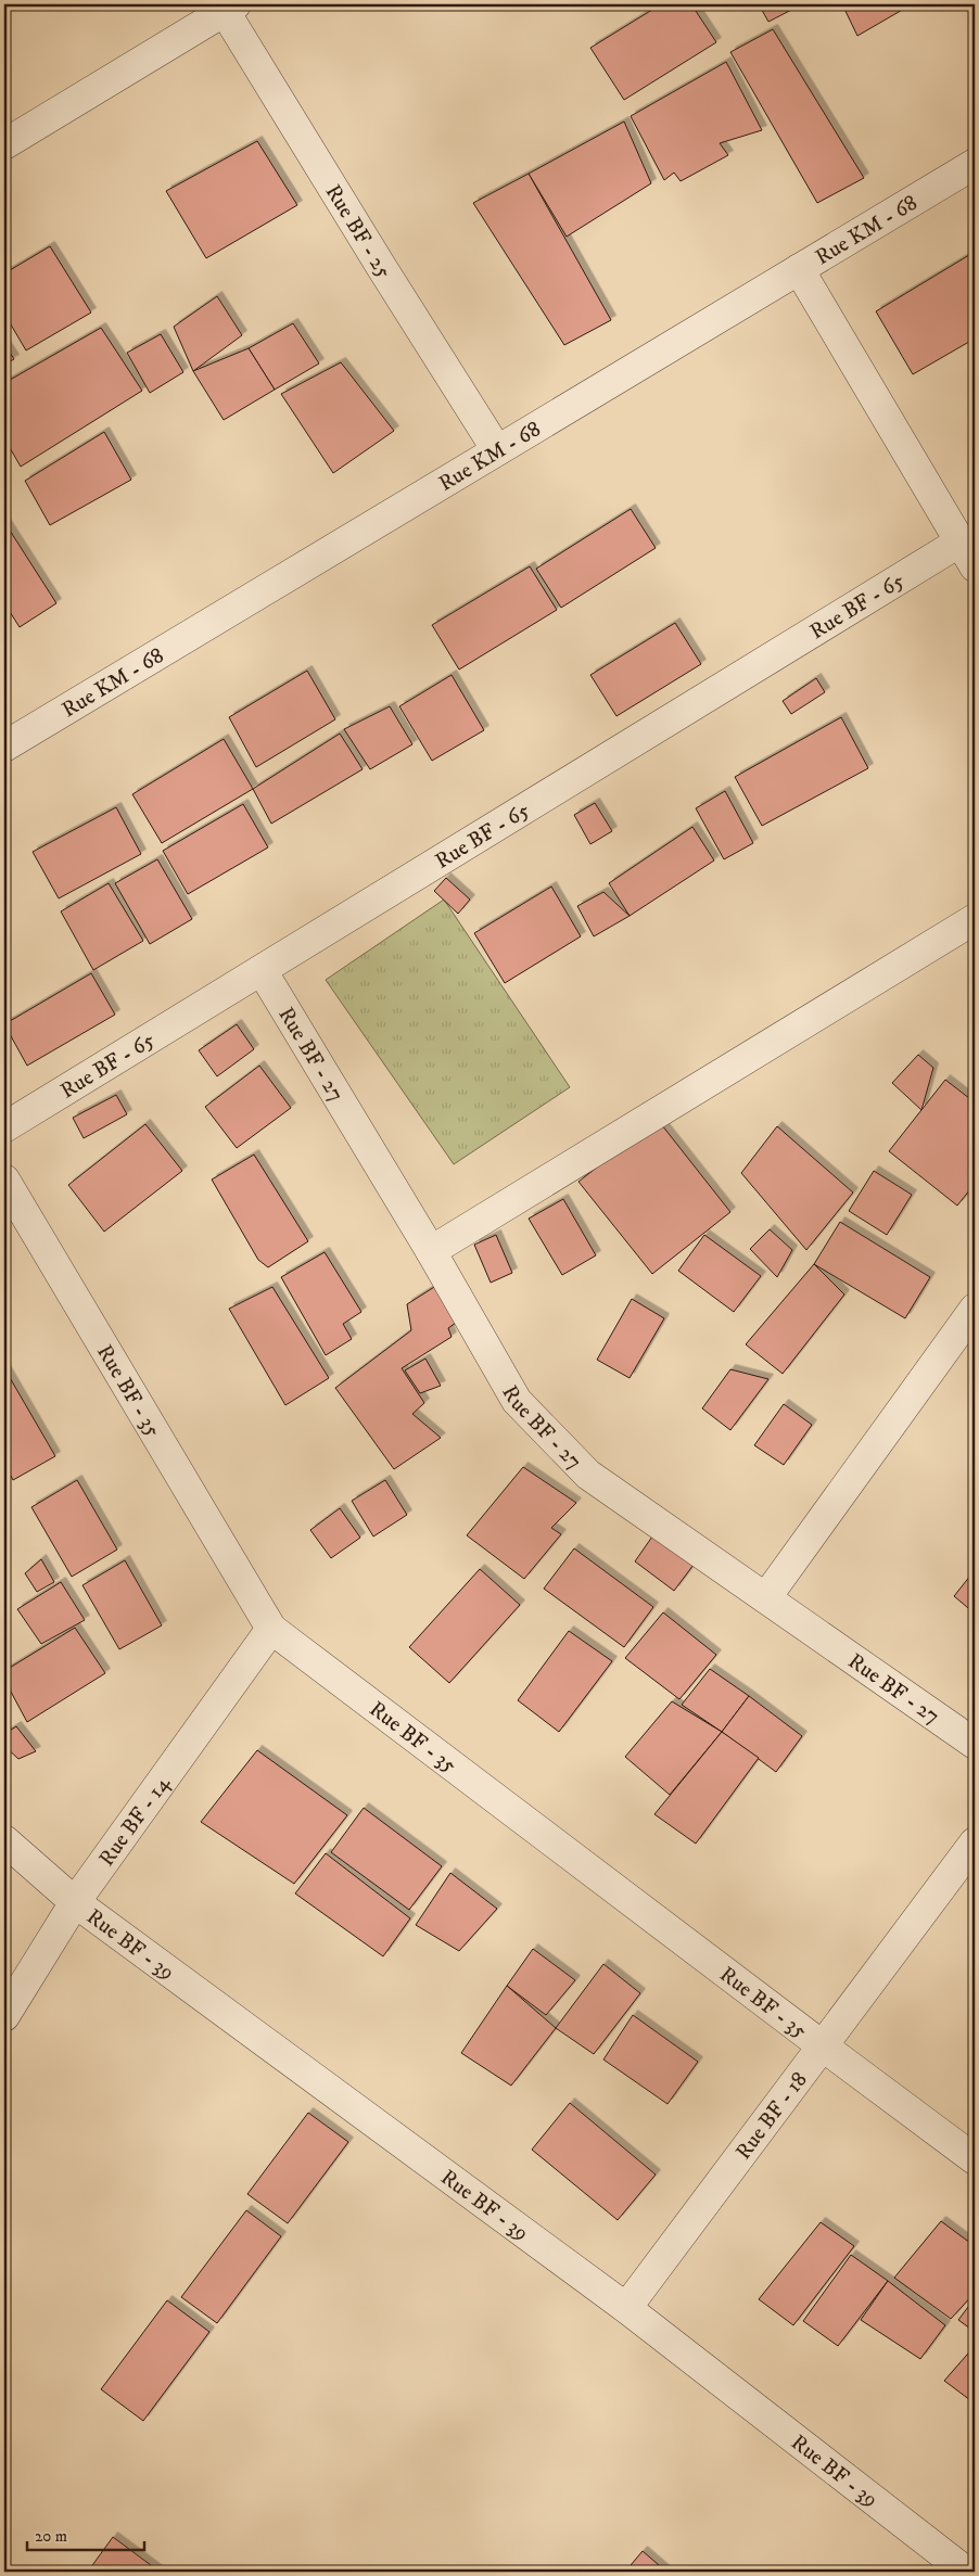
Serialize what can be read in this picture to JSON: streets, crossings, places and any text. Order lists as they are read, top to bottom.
{
  "streets": {
    "street": [
      "Rue KM - 68",
      "Rue BF - 25",
      "Rue BF - 65",
      "Rue BF - 27",
      "Rue BF - 35",
      "Rue BF - 14",
      "Rue BF - 39",
      "Rue BF - 18"
    ]
  },
  "crossings": [
    ["Rue KM - 68", "Rue BF - 25"],
    ["Rue BF - 65", "Rue BF - 27"],
    ["Rue BF - 35", "Rue BF - 14"],
    ["Rue BF - 35", "Rue BF - 18"],
    ["Rue BF - 14", "Rue BF - 39"],
    ["Rue BF - 39", "Rue BF - 18"]
  ],
  "scale_bar": "20 m"
}
